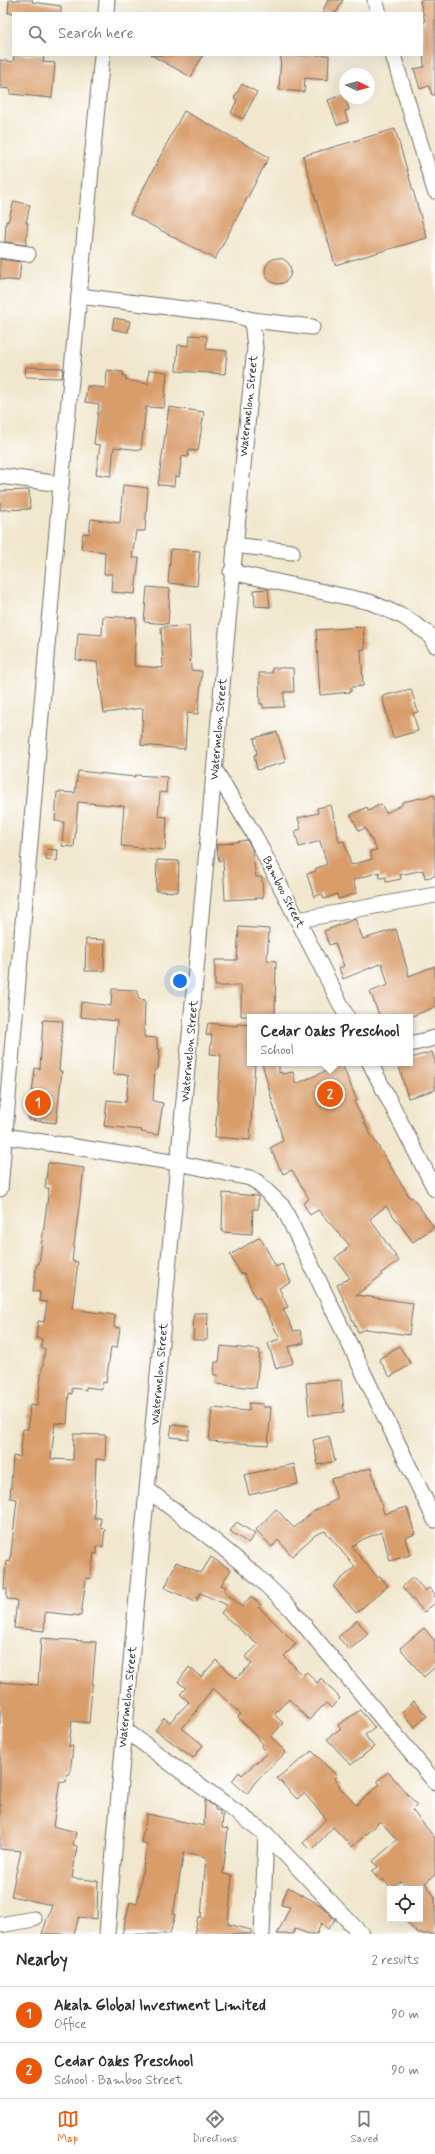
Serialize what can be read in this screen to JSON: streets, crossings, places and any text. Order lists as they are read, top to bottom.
{
  "streets": {
    "street": ["Watermelon Street", "Bamboo Street"]
  },
  "crossings": [
    ["Watermelon Street", "Bamboo Street"]
  ],
  "north": "right",
  "page": {
    "search": "Search here",
    "popup": ["Cedar Oaks Preschool", "School"],
    "pins": ["2", "1"],
    "heading": ["Nearby", "2 results"],
    "list": [
      {
        "mark": "1",
        "name": "Akala Global Investment Limited",
        "note": "Office",
        "value": "90 m"
      },
      {
        "mark": "2",
        "name": "Cedar Oaks Preschool",
        "note": "School · Bamboo Street",
        "value": "90 m"
      }
    ],
    "nav": ["Map", "Directions", "Saved"]
  }
}
